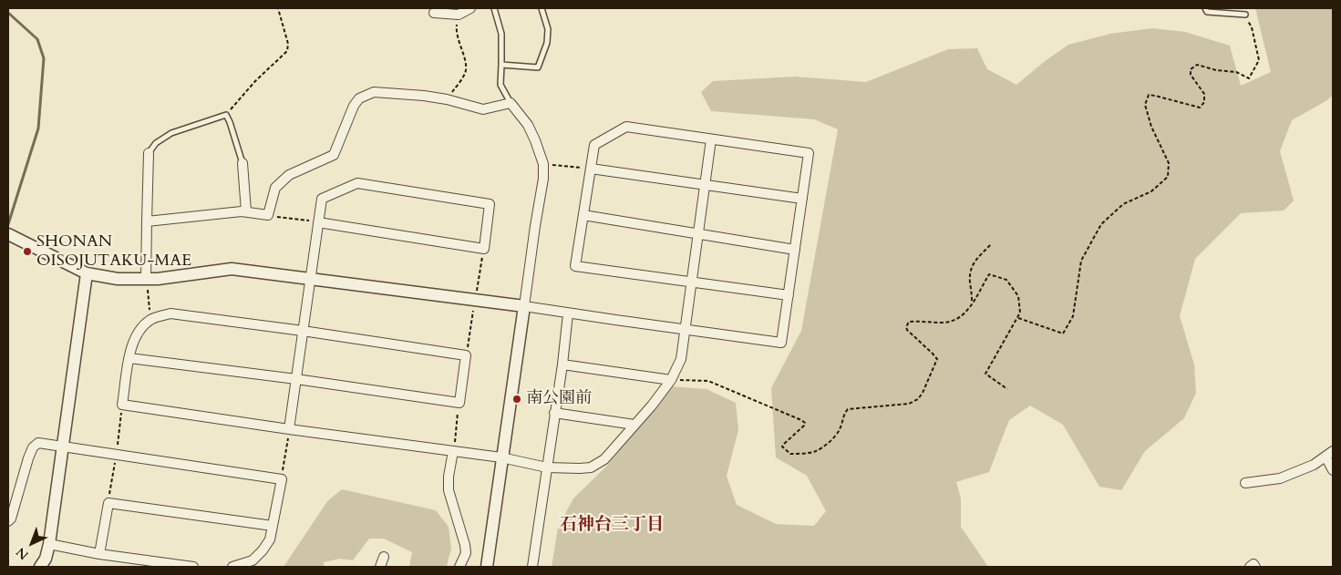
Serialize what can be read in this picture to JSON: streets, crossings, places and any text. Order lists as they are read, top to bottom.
{
  "districts": ["石神台三丁目"],
  "places": ["SHONAN OISOJUTAKU-MAE", "南公園前"],
  "north": "bottom left"
}
